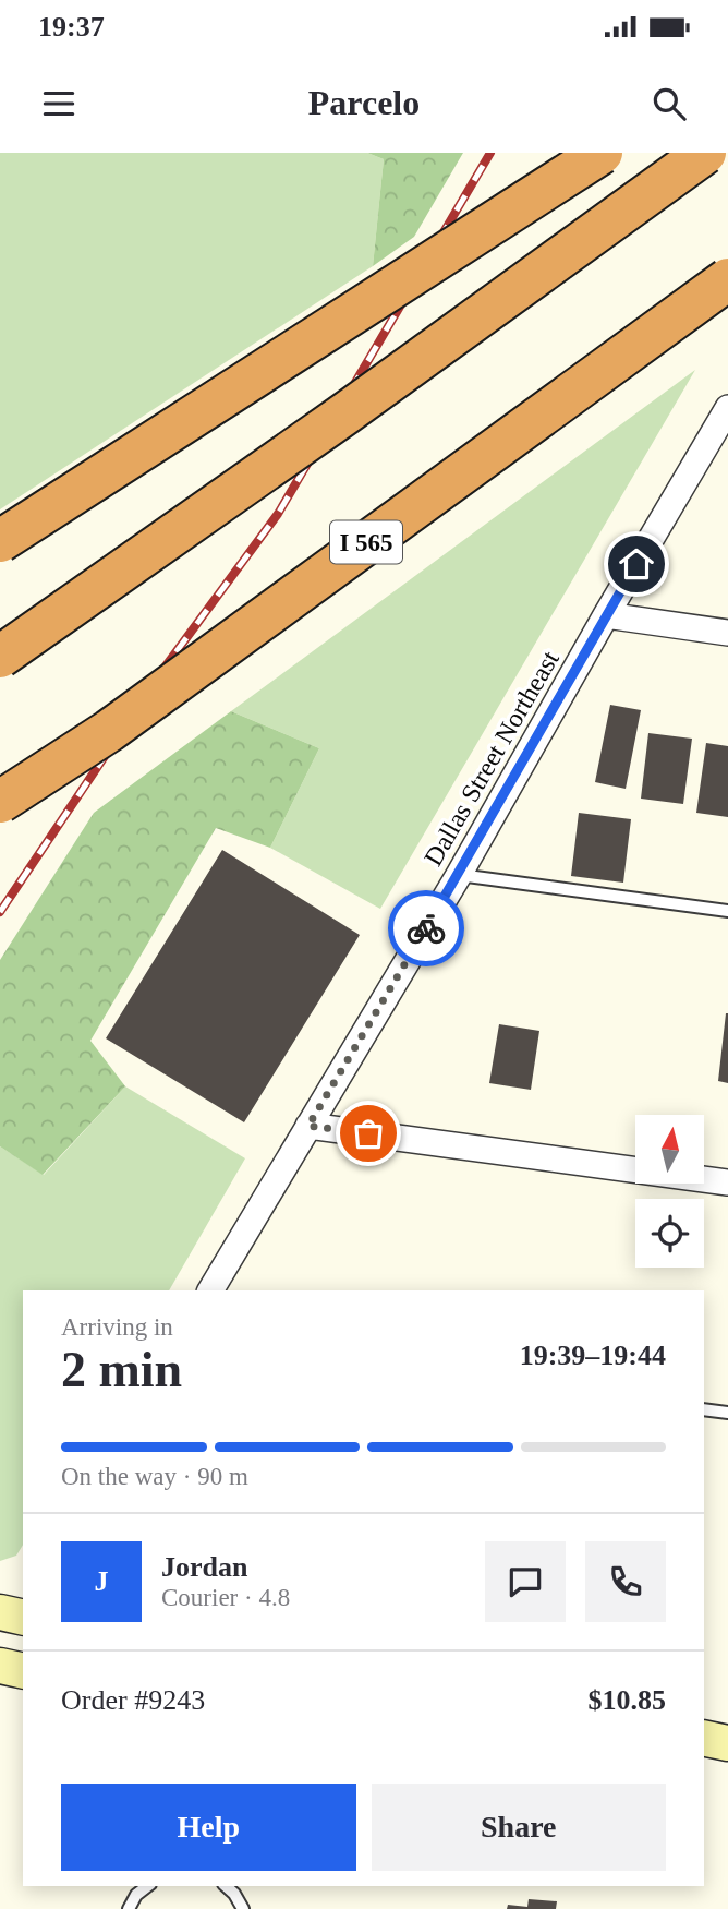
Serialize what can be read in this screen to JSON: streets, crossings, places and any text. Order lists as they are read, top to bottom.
{
  "streets": {
    "highway": ["I 565"],
    "street": ["Dallas Street Northeast"]
  },
  "north": "top",
  "page": {
    "status": "19:37",
    "header": "Parcelo",
    "heading": ["2 min", "Arriving in", "19:39–19:44"],
    "panel": [
      "Jordan",
      "Courier · 4.8",
      "Order #9243",
      "$10.85"
    ],
    "bar": "On the way · 90 m",
    "round": "J",
    "buttons": ["Help", "Share"]
  }
}
